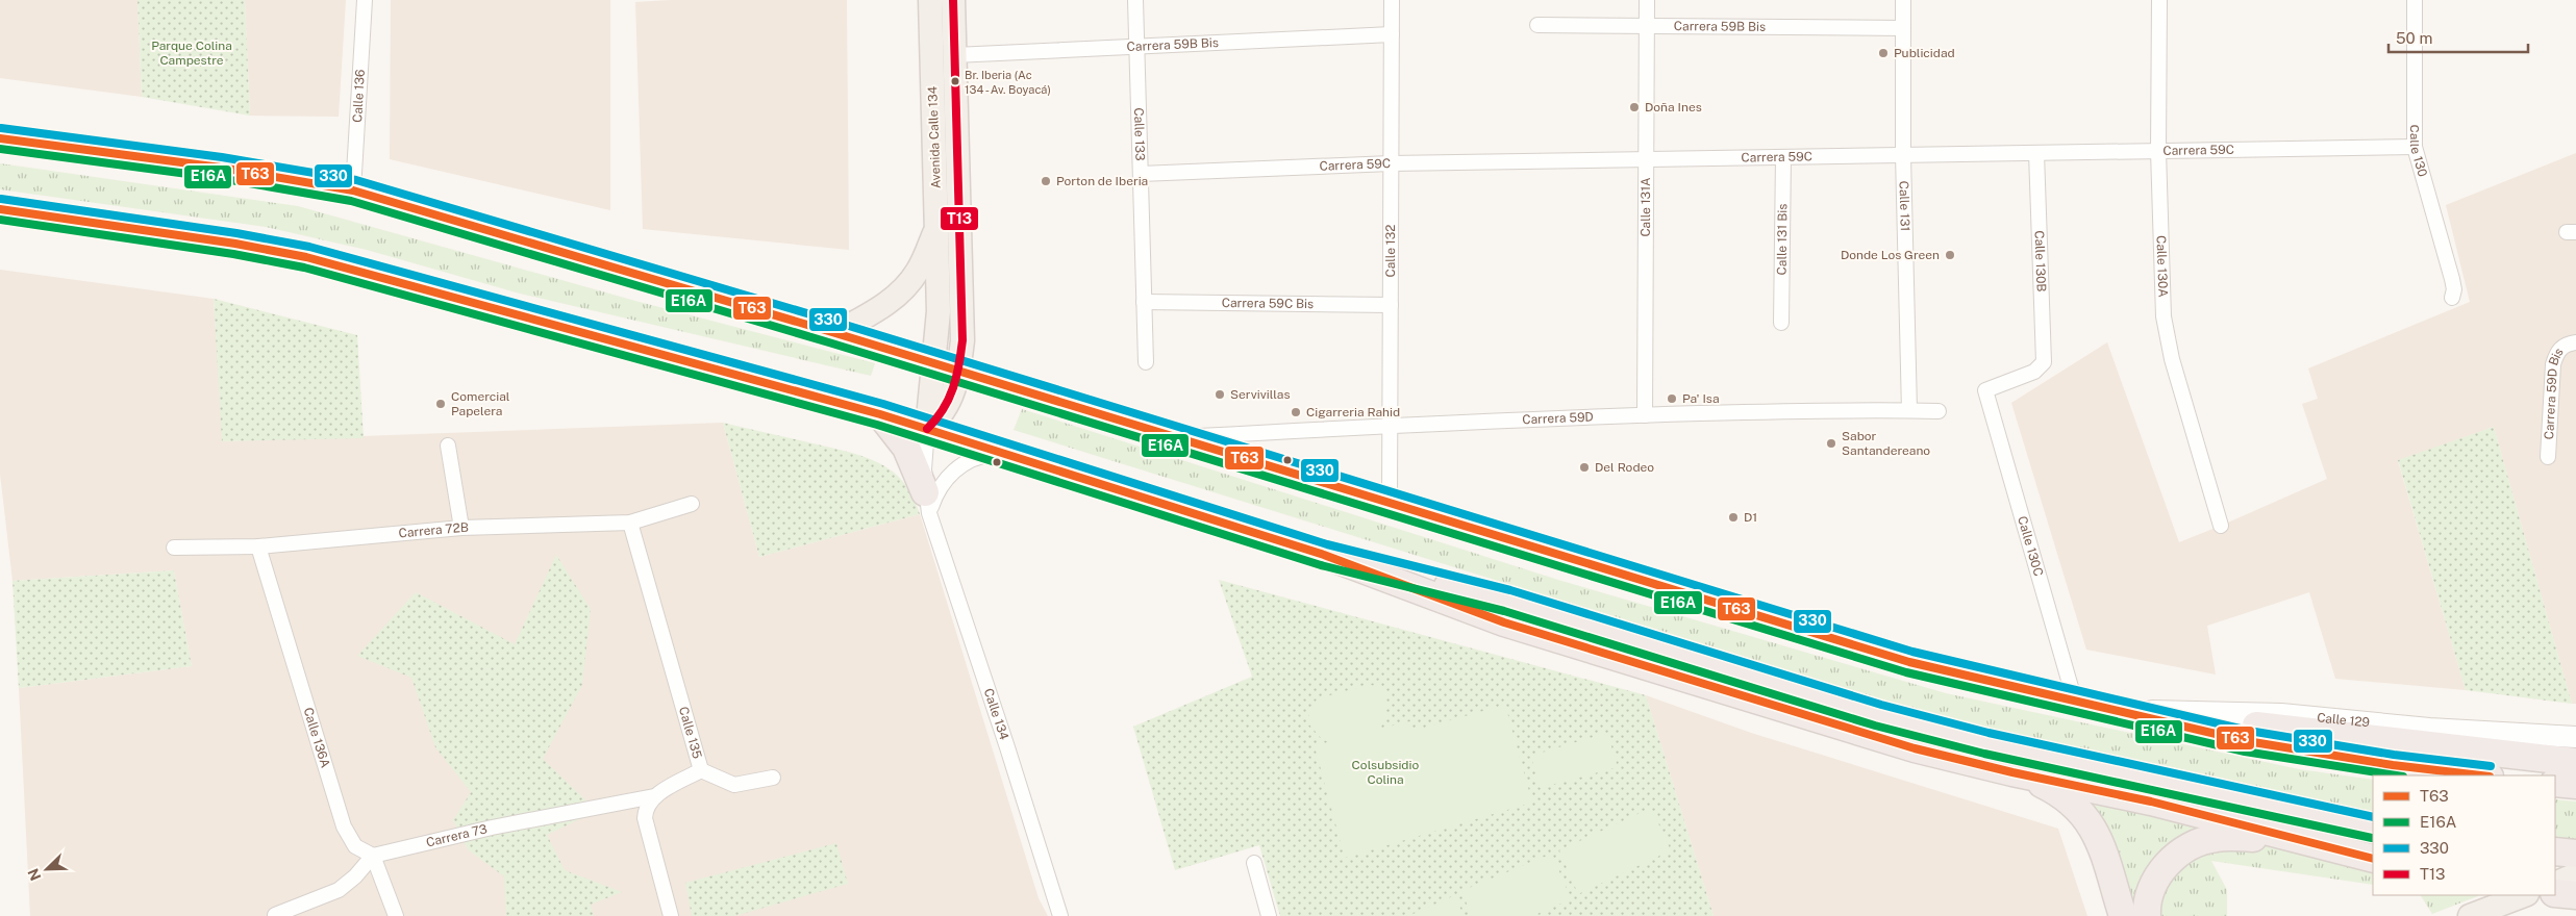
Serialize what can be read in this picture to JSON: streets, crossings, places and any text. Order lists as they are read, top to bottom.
{
  "streets": {
    "main road": ["Avenida Calle 134", "Calle 129"],
    "street": [
      "Carrera 59B Bis",
      "Calle 136",
      "Calle 133",
      "Carrera 59C",
      "Calle 130",
      "Calle 131",
      "Calle 131A",
      "Calle 131 Bis",
      "Calle 132",
      "Calle 130B",
      "Calle 130A",
      "Carrera 59C Bis",
      "Carrera 59D Bis",
      "Carrera 59D",
      "Carrera 72B",
      "Calle 130C",
      "Calle 134",
      "Calle 135",
      "Calle 136A",
      "Carrera 73"
    ]
  },
  "crossings": [
    ["Carrera 59B Bis", "Calle 133"],
    ["Carrera 59B Bis", "Avenida Calle 134"],
    ["Carrera 59B Bis", "Calle 131"],
    ["Carrera 59B Bis", "Calle 131A"],
    ["Carrera 59B Bis", "Calle 132"],
    ["Calle 133", "Carrera 59C"],
    ["Calle 133", "Carrera 59C Bis"],
    ["Avenida Calle 134", "Calle 134"],
    ["Carrera 59C", "Calle 130"],
    ["Carrera 59C", "Calle 131"],
    ["Carrera 59C", "Calle 131A"],
    ["Carrera 59C", "Calle 131 Bis"],
    ["Carrera 59C", "Calle 132"],
    ["Carrera 59C", "Calle 130B"],
    ["Carrera 59C", "Calle 130A"],
    ["Calle 131", "Carrera 59D"],
    ["Calle 131A", "Carrera 59D"],
    ["Calle 132", "Carrera 59C Bis"],
    ["Calle 132", "Carrera 59D"],
    ["Calle 130B", "Calle 130C"],
    ["Carrera 72B", "Calle 135"],
    ["Carrera 72B", "Calle 136A"],
    ["Calle 135", "Carrera 73"],
    ["Calle 136A", "Carrera 73"]
  ],
  "parks": ["Parque Colina Campestre", "Colsubsidio Colina"],
  "places": [
    "Publicidad",
    "Br. Iberia (Ac 134 - Av. Boyacá)",
    "Doña Ines",
    "Porton de Iberia",
    "Donde Los Green",
    "Servivillas",
    "Pa' Isa",
    "Comercial Papelera",
    "Cigarreria Rahid",
    "Sabor Santandereano",
    "Del Rodeo",
    "D1"
  ],
  "lines": [
    "transit line T13",
    "transit line 330",
    "transit line T63",
    "transit line E16A"
  ],
  "legend": [
    "T63",
    "E16A",
    "330",
    "T13"
  ],
  "scale_bar": "50 m",
  "north": "bottom left"
}
